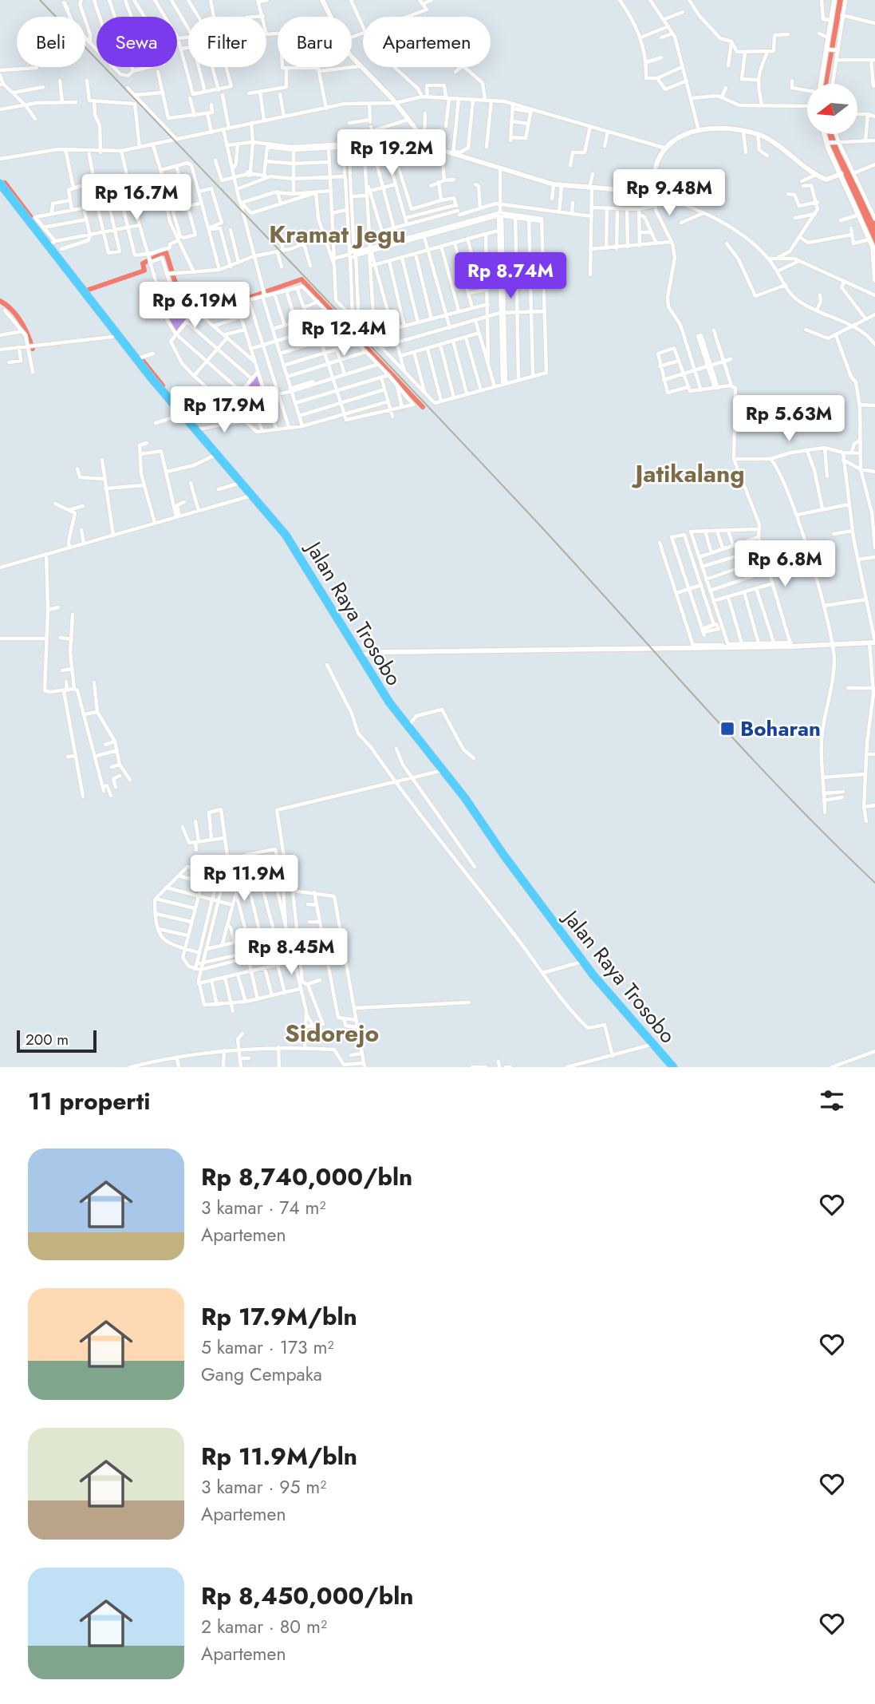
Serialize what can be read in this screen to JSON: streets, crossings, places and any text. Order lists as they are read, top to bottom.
{
  "streets": {
    "highway": ["Jalan Raya Trosobo"]
  },
  "districts": ["Kramat Jegu", "Jatikalang", "Sidorejo"],
  "places": {
    "transit": ["Boharan"]
  },
  "scale_bar": "200 m",
  "north": "left",
  "page": {
    "chip": [
      "Beli",
      "Sewa",
      "Filter",
      "Baru",
      "Apartemen"
    ],
    "price": [
      "Rp 19.2M",
      "Rp 9.48M",
      "Rp 16.7M",
      "Rp 8.74M",
      "Rp 6.19M",
      "Rp 12.4M",
      "Rp 17.9M",
      "Rp 5.63M",
      "Rp 6.8M",
      "Rp 11.9M",
      "Rp 8.45M"
    ],
    "scale": "200 m",
    "heading": "11 properti",
    "list": [
      {
        "name": "Rp 8,740,000/bln",
        "note": "3 kamar · 74 m² · Apartemen"
      },
      {
        "name": "Rp 17.9M/bln",
        "note": "5 kamar · 173 m² · Gang Cempaka"
      },
      {
        "name": "Rp 11.9M/bln",
        "note": "3 kamar · 95 m² · Apartemen"
      },
      {
        "name": "Rp 8,450,000/bln",
        "note": "2 kamar · 80 m² · Apartemen"
      }
    ]
  }
}
